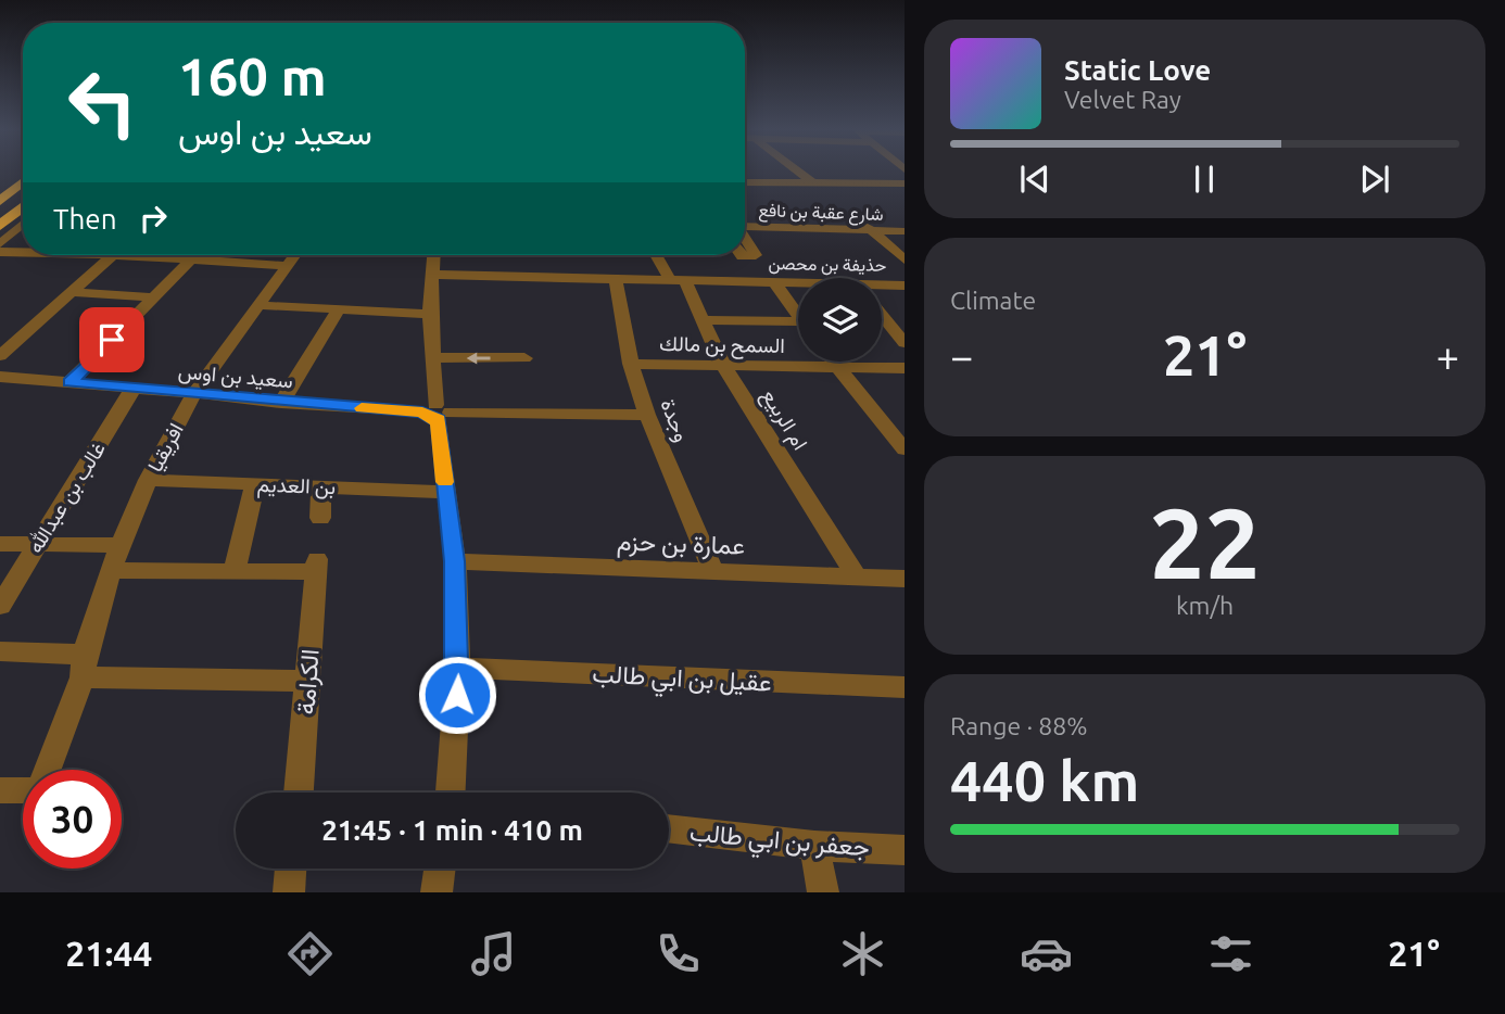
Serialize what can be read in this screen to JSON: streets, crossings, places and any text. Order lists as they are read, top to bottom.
{
  "streets": {
    "street": [
      "شارع عقبة بن نافع",
      "حذيفة بن محصن",
      "السمح بن مالك",
      "سعيد بن اوس",
      "ام الربيع",
      "وجدة",
      "افريقيا",
      "بن العديم",
      "غالب بن عبدالله",
      "عمارة بن حزم",
      "عقيل بن ابي طالب",
      "الكرامة",
      "جعفر بن ابي طالب"
    ]
  },
  "crossings": [
    ["حذيفة بن محصن", "ام الربيع"],
    ["حذيفة بن محصن", "وجدة"],
    ["السمح بن مالك", "ام الربيع"],
    ["السمح بن مالك", "وجدة"],
    ["سعيد بن اوس", "وجدة"],
    ["سعيد بن اوس", "افريقيا"],
    ["سعيد بن اوس", "غالب بن عبدالله"],
    ["ام الربيع", "عمارة بن حزم"],
    ["وجدة", "عمارة بن حزم"],
    ["افريقيا", "بن العديم"]
  ],
  "page": {
    "turn": ["160 m", "سعيد بن اوس"],
    "song": ["Static Love", "Velvet Ray"],
    "then": "Then",
    "tile": [
      "Climate",
      ["22", "km/h"],
      ["Range · 88%", "440 km"]
    ],
    "heat": ["−", "21°", "+"],
    "limit": "30",
    "trip": "21:45 · 1 min · 410 m",
    "tabs": ["21:44", "21°"]
  }
}
